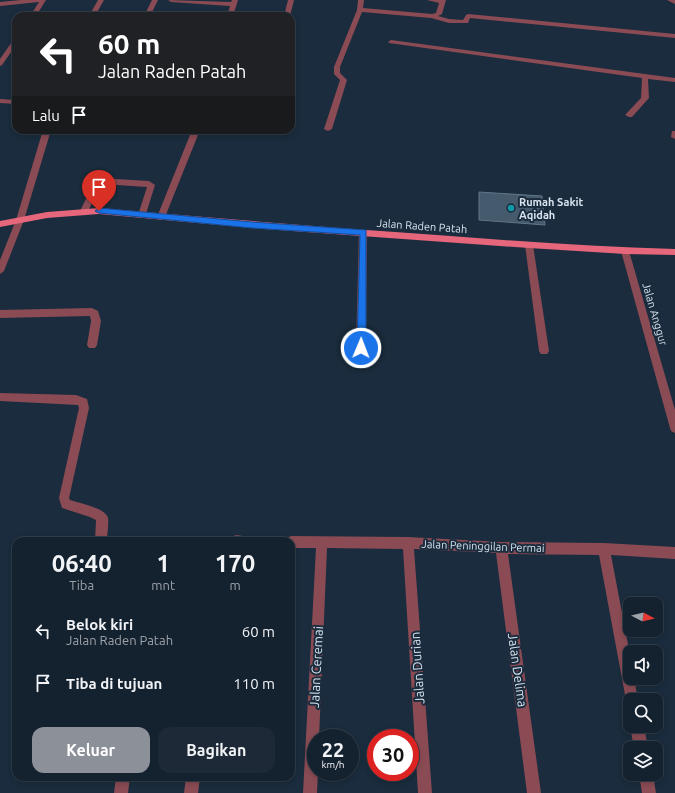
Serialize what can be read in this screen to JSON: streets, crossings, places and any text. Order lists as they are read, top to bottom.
{
  "streets": {
    "main road": ["Jalan Raden Patah"],
    "street": [
      "Jalan Anggur",
      "Jalan Peninggilan Permai",
      "Jalan Ceremai",
      "Jalan Durian",
      "Jalan Delima"
    ]
  },
  "crossings": [
    ["Jalan Raden Patah", "Jalan Anggur"],
    ["Jalan Peninggilan Permai", "Jalan Ceremai"],
    ["Jalan Peninggilan Permai", "Jalan Durian"],
    ["Jalan Peninggilan Permai", "Jalan Delima"]
  ],
  "places": ["Rumah Sakit Aqidah"],
  "north": "right",
  "page": {
    "turn": ["60 m", "Jalan Raden Patah"],
    "then": "Lalu",
    "eta": [
      "06:40",
      "Tiba",
      "1",
      "mnt",
      "170",
      "m"
    ],
    "list": [
      {
        "name": "Belok kiri",
        "note": "Jalan Raden Patah",
        "value": "60 m"
      },
      {
        "name": "Tiba di tujuan",
        "value": "110 m"
      }
    ],
    "buttons": ["Keluar", "Bagikan"],
    "speed": "22 km/h",
    "limit": "30"
  }
}
